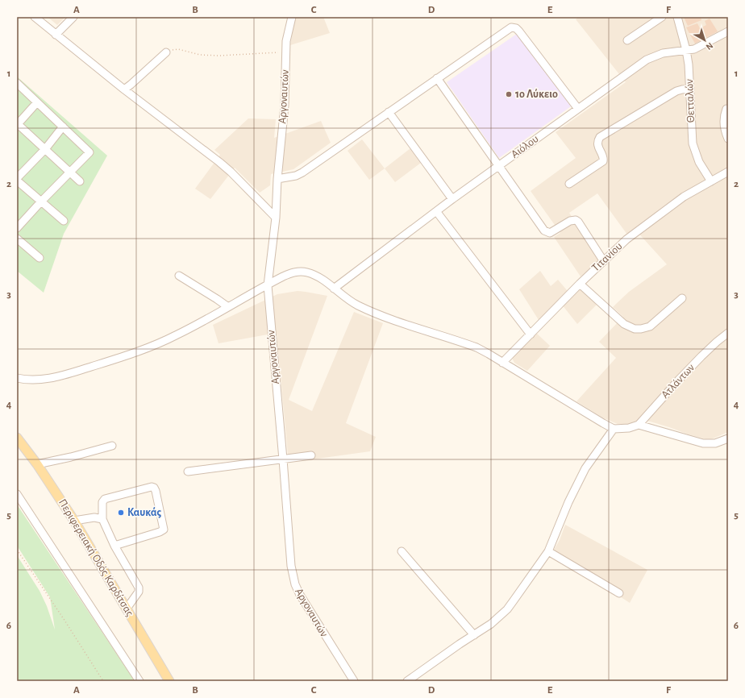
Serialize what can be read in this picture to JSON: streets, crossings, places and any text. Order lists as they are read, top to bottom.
{
  "streets": {
    "main road": ["Περιφερειακή Οδός Καρδίτσας"],
    "street": [
      "Αργοναυτών",
      "Θετταλών",
      "Αιόλου",
      "Τιτανίου",
      "Ατλάντων"
    ]
  },
  "crossings": [
    ["Θετταλών", "Αιόλου"],
    ["Θετταλών", "Τιτανίου"]
  ],
  "places": ["1ο Λύκειο", "Καυκάς"],
  "north": "bottom right",
  "grid": {
    "columns": [
      "A",
      "B",
      "C",
      "D",
      "E",
      "F"
    ],
    "rows": [
      "1",
      "2",
      "3",
      "4",
      "5",
      "6"
    ]
  }
}
